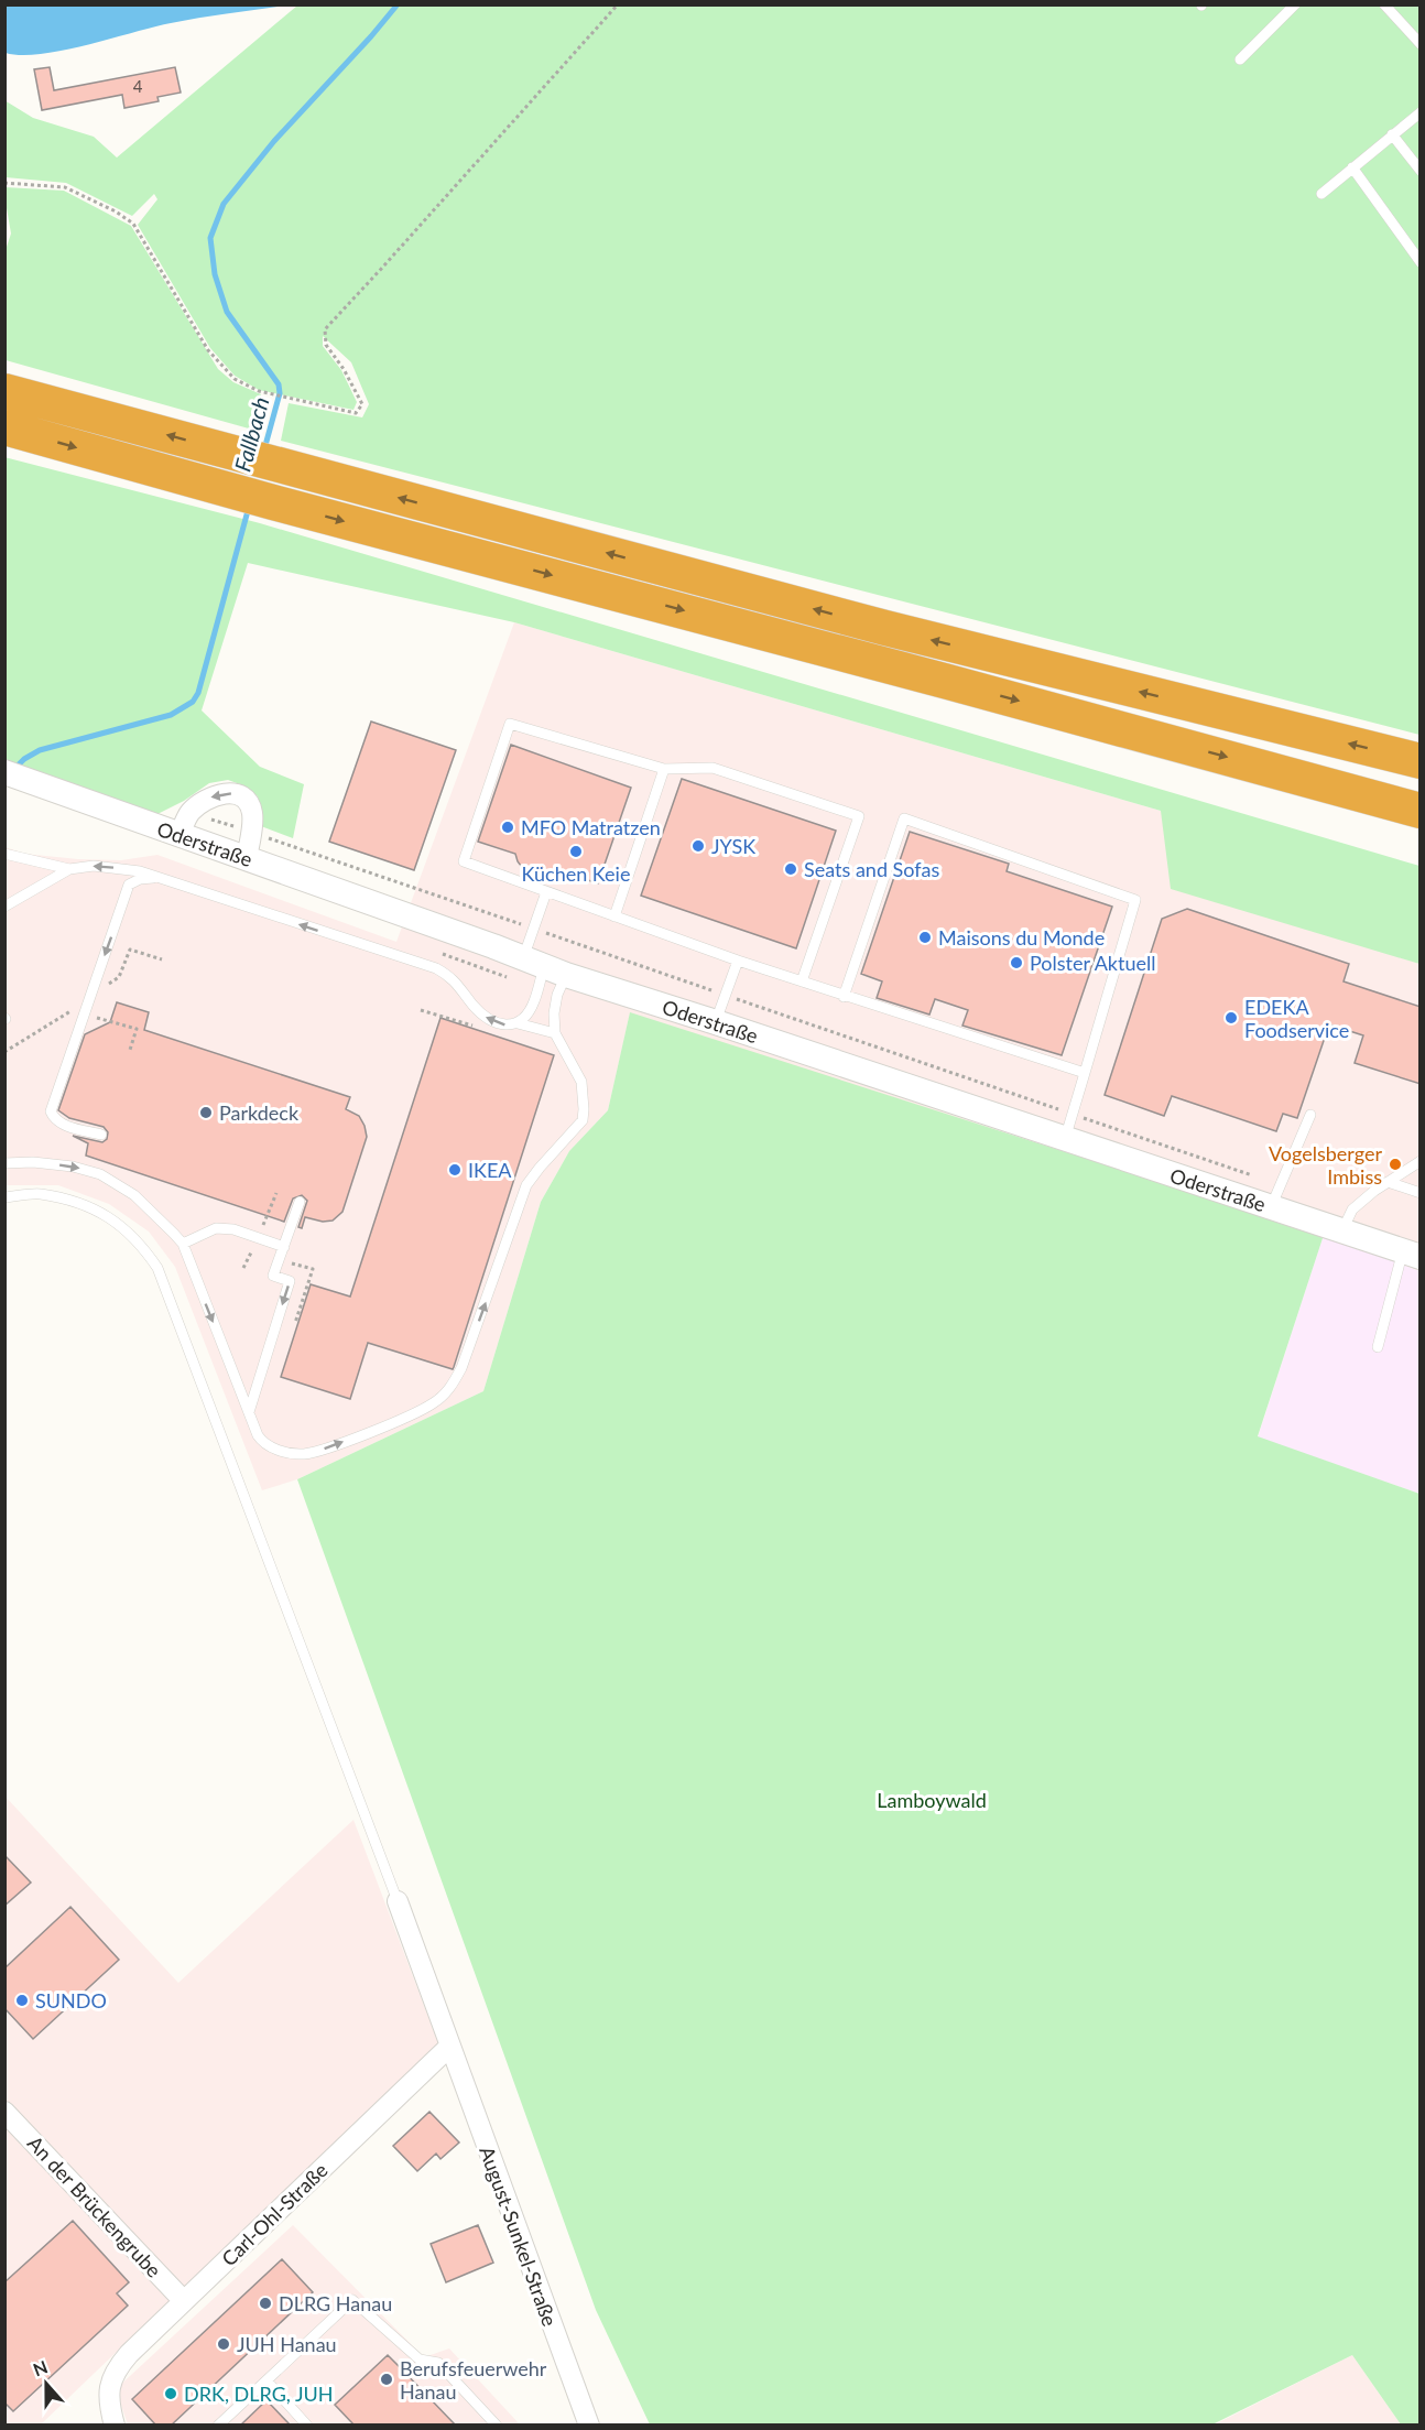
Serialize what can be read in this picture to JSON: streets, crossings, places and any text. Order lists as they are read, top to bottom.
{
  "streets": {
    "street": [
      "Oderstraße",
      "An der Brückengrube",
      "Carl-Ohl-Straße",
      "August-Sunkel-Straße"
    ]
  },
  "crossings": [
    ["An der Brückengrube", "Carl-Ohl-Straße"],
    ["Carl-Ohl-Straße", "August-Sunkel-Straße"]
  ],
  "water": ["Fallbach"],
  "parks": ["Lamboywald"],
  "places": [
    "MFO Matratzen",
    "JYSK",
    "Küchen Keie",
    "Seats and Sofas",
    "Maisons du Monde",
    "Polster Aktuell",
    "EDEKA Foodservice",
    "Parkdeck",
    "Vogelsberger Imbiss",
    "IKEA",
    "SUNDO",
    "DLRG Hanau",
    "JUH Hanau",
    "Berufsfeuerwehr Hanau",
    "DRK, DLRG, JUH"
  ],
  "house_numbers": ["4"],
  "north": "top"
}
